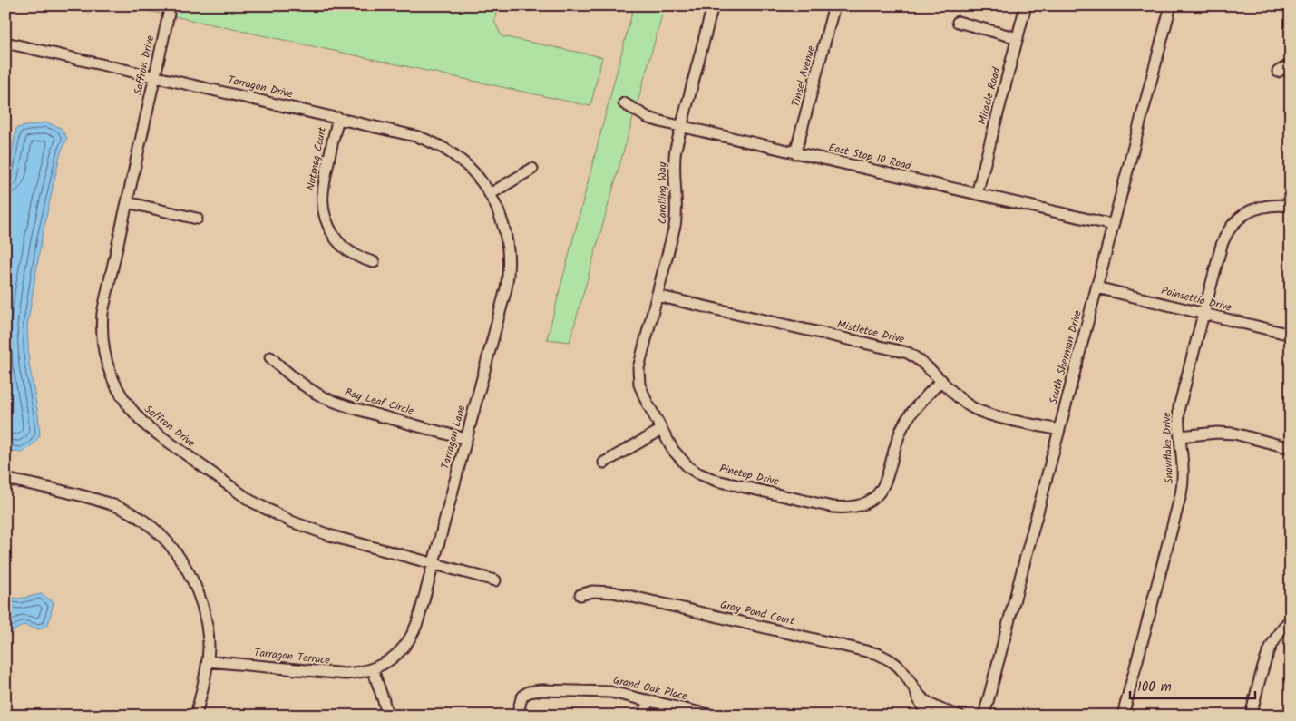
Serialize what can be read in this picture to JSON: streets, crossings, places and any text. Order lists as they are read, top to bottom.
{
  "streets": {
    "street": [
      "Saffron Drive",
      "Tinsel Avenue",
      "Tarragon Drive",
      "Miracle Road",
      "East Stop 10 Road",
      "Nutmeg Court",
      "Carolling Way",
      "Poinsettia Drive",
      "Mistletoe Drive",
      "South Sherman Drive",
      "Bay Leaf Circle",
      "Tarragon Lane",
      "Snowflake Drive",
      "Pinetop Drive",
      "Gray Pond Court",
      "Tarragon Terrace",
      "Grand Oak Place"
    ]
  },
  "crossings": [
    ["Saffron Drive", "Tarragon Drive"],
    ["Saffron Drive", "Tarragon Lane"],
    ["Tinsel Avenue", "East Stop 10 Road"],
    ["Tarragon Drive", "Nutmeg Court"],
    ["Tarragon Drive", "Tarragon Lane"],
    ["Miracle Road", "East Stop 10 Road"],
    ["East Stop 10 Road", "Carolling Way"],
    ["East Stop 10 Road", "South Sherman Drive"],
    ["Carolling Way", "Mistletoe Drive"],
    ["Carolling Way", "Pinetop Drive"],
    ["Poinsettia Drive", "South Sherman Drive"],
    ["Poinsettia Drive", "Snowflake Drive"],
    ["Mistletoe Drive", "South Sherman Drive"],
    ["Mistletoe Drive", "Pinetop Drive"],
    ["Bay Leaf Circle", "Tarragon Lane"],
    ["Tarragon Lane", "Tarragon Terrace"]
  ],
  "scale_bar": "100 m"
}
